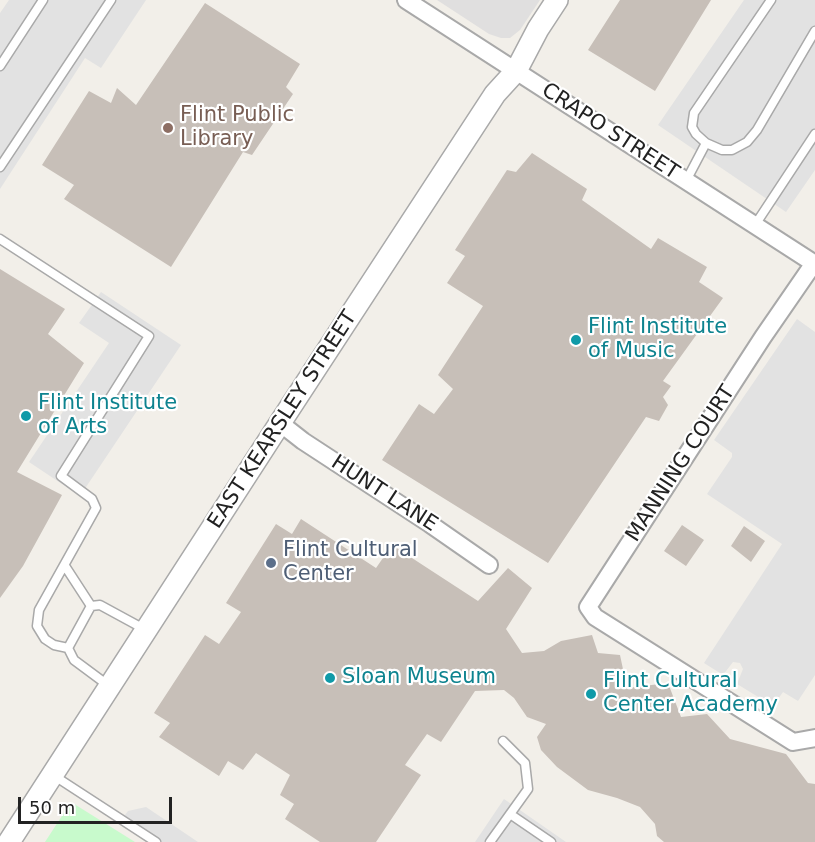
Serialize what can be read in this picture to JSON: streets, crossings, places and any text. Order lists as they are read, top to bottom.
{
  "streets": {
    "street": [
      "CRAPO STREET",
      "EAST KEARSLEY STREET",
      "MANNING COURT",
      "HUNT LANE"
    ]
  },
  "crossings": [
    ["CRAPO STREET", "EAST KEARSLEY STREET"],
    ["CRAPO STREET", "MANNING COURT"],
    ["EAST KEARSLEY STREET", "HUNT LANE"]
  ],
  "places": [
    "Flint Public Library",
    "Flint Institute of Music",
    "Flint Institute of Arts",
    "Flint Cultural Center",
    "Sloan Museum",
    "Flint Cultural Center Academy"
  ],
  "scale_bar": "50 m"
}
